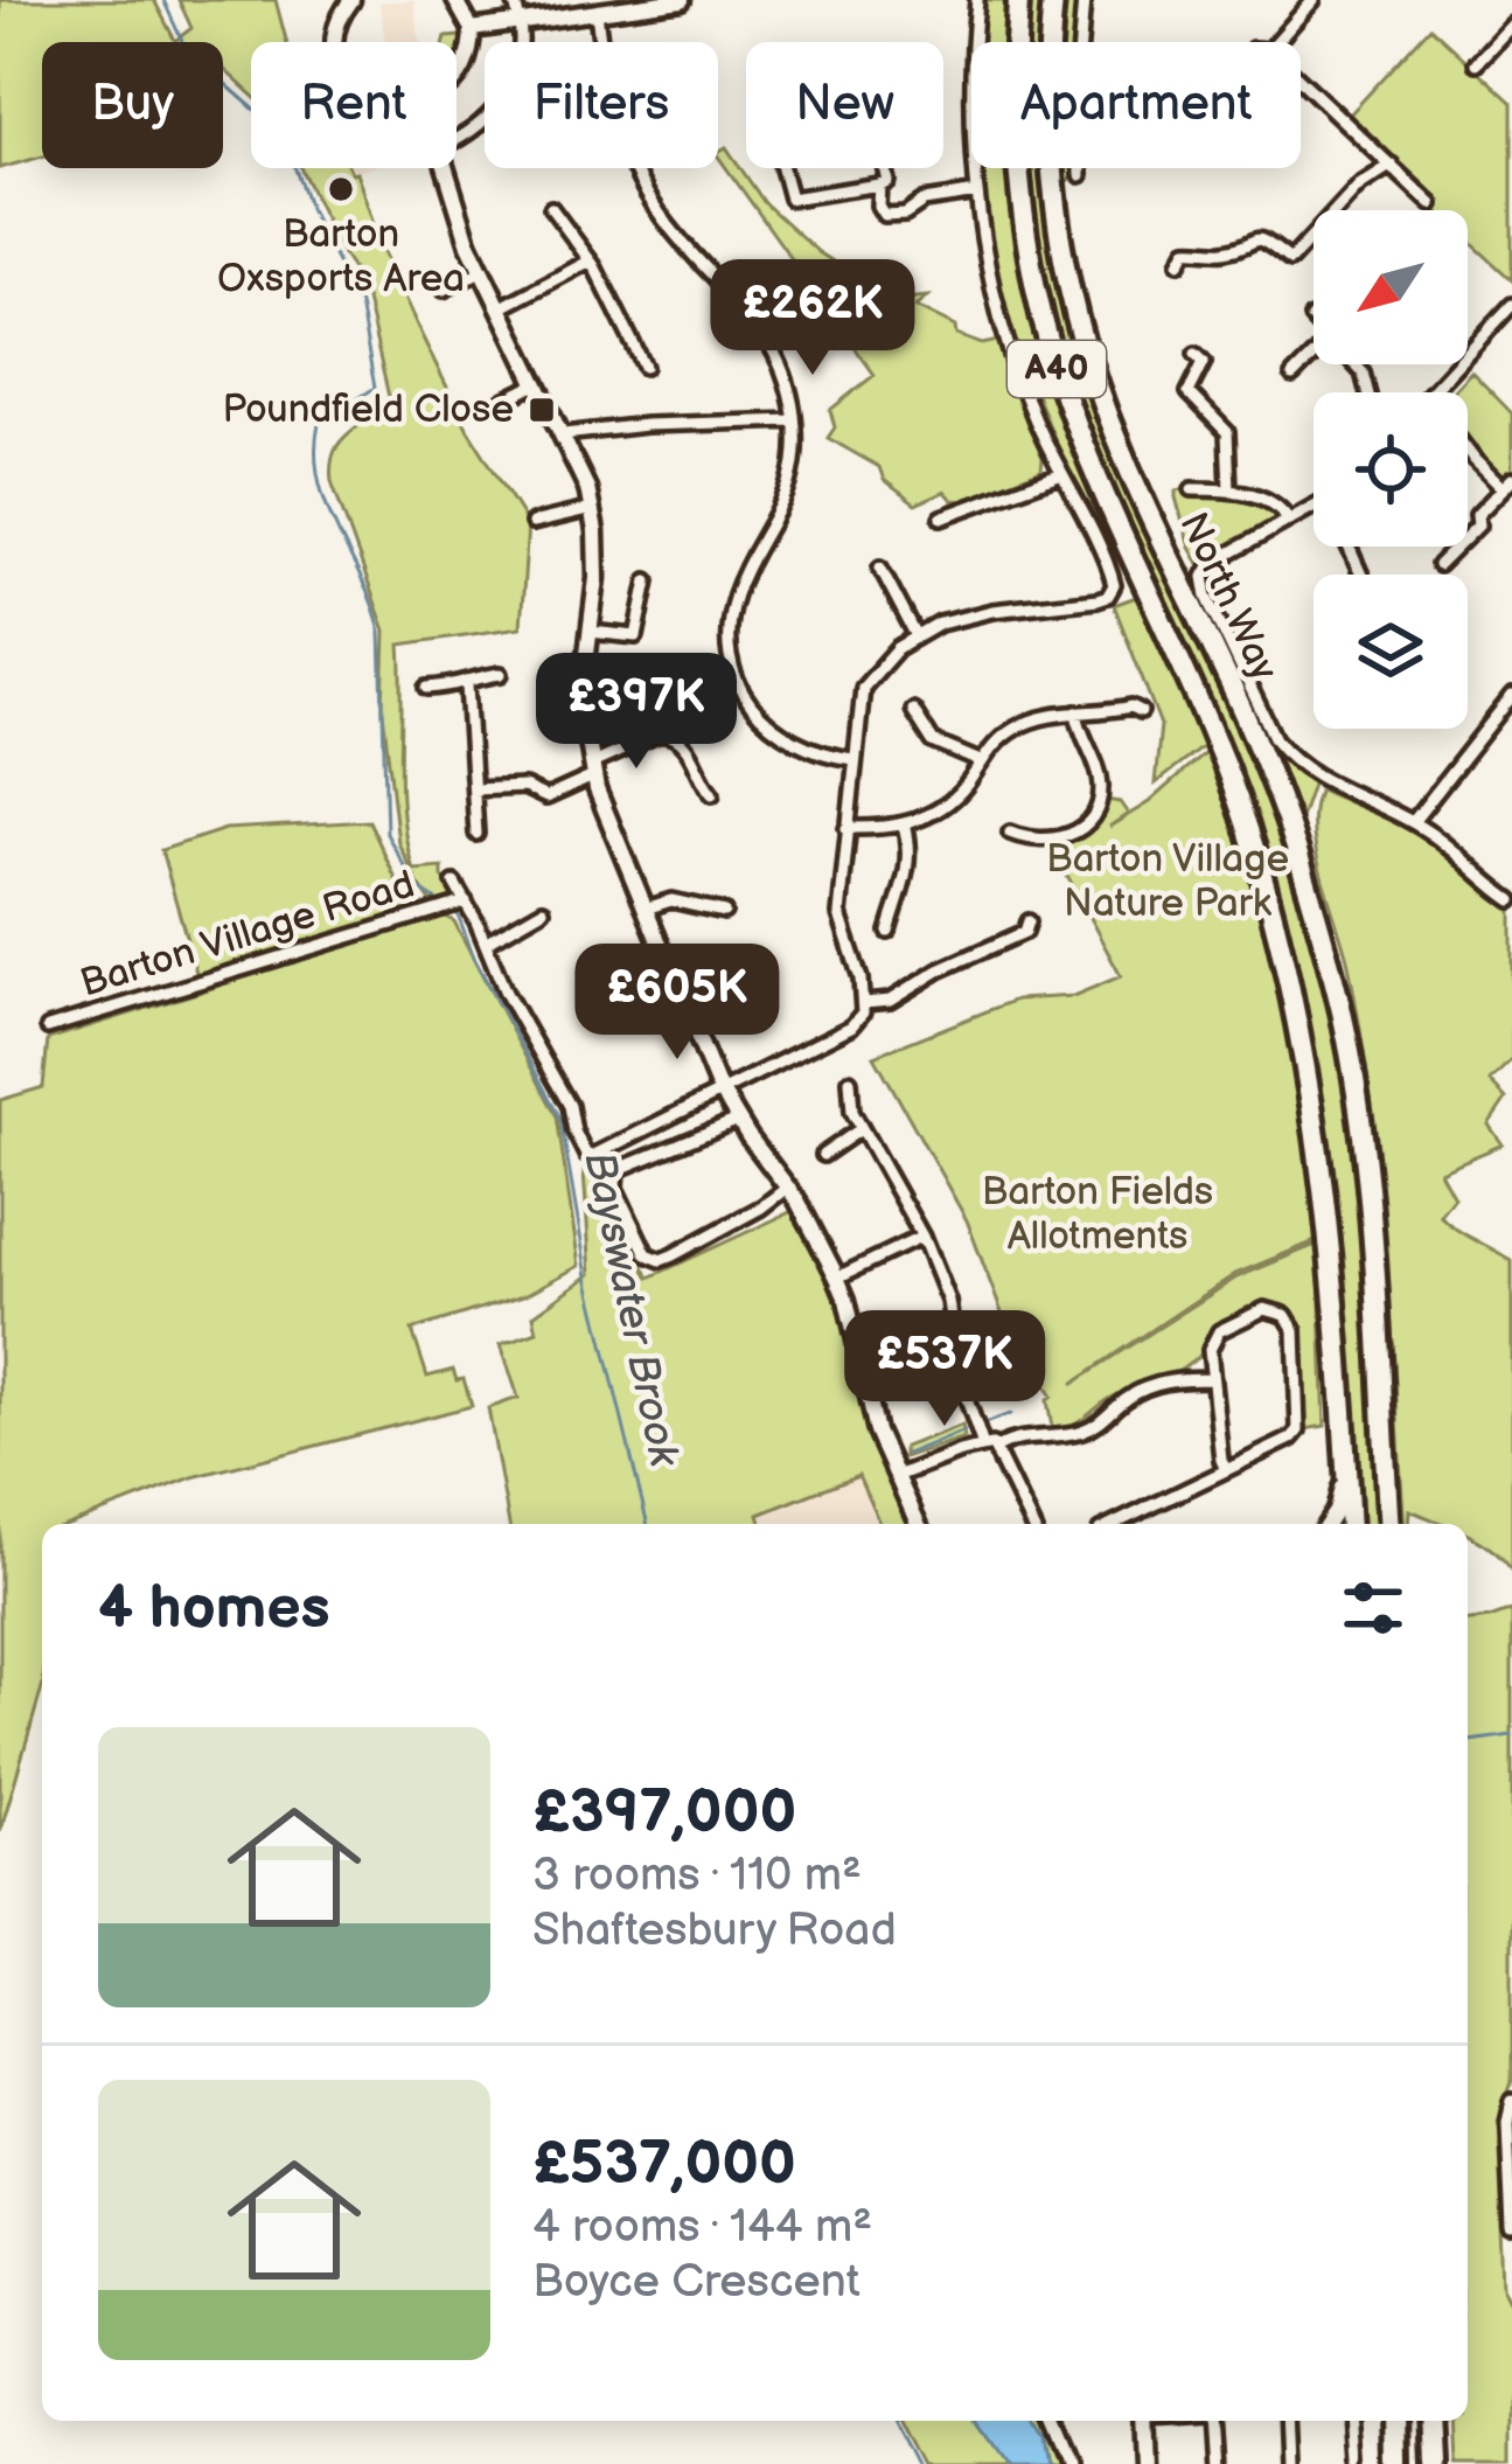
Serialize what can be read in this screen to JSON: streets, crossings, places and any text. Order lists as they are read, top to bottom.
{
  "streets": {
    "highway": ["A40", "North Way"],
    "street": ["Barton Village Road"]
  },
  "crossings": [
    ["A40", "North Way"]
  ],
  "water": ["Bayswater Brook"],
  "parks": ["Barton Village Nature Park", "Barton Fields Allotments"],
  "places": {
    "other": ["Barton Oxsports Area"],
    "transit": ["Poundfield Close"]
  },
  "north": "bottom left",
  "page": {
    "chip": [
      "Buy",
      "Rent",
      "Filters",
      "New",
      "Apartment"
    ],
    "price": [
      "£262K",
      "£397K",
      "£605K",
      "£537K"
    ],
    "heading": "4 homes",
    "list": [
      {
        "name": "£397,000",
        "note": "3 rooms · 110 m² · Shaftesbury Road"
      },
      {
        "name": "£537,000",
        "note": "4 rooms · 144 m² · Boyce Crescent"
      }
    ]
  }
}
